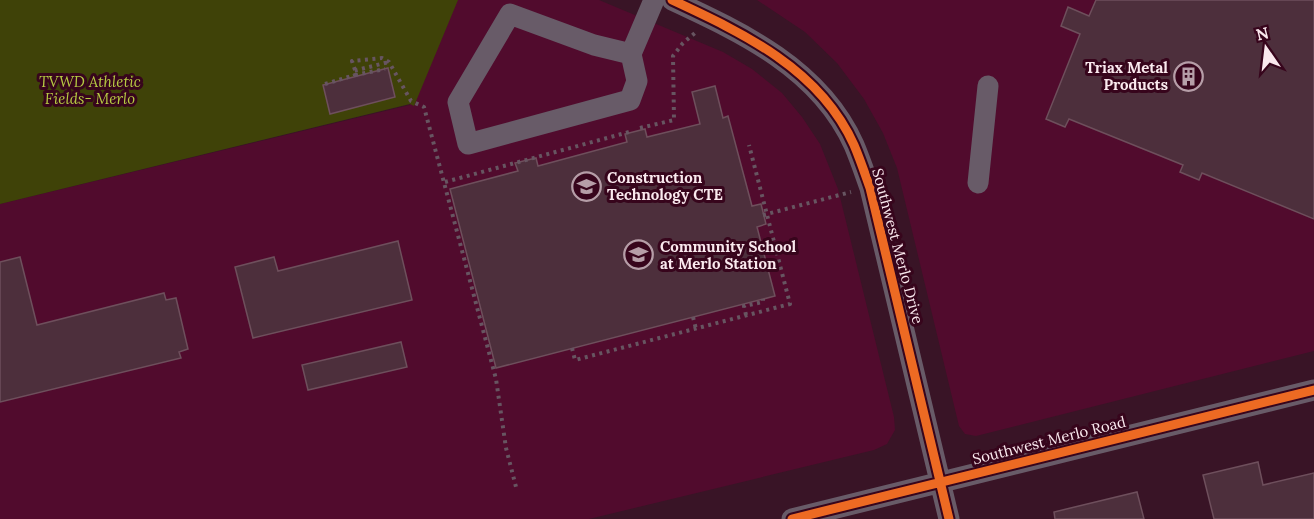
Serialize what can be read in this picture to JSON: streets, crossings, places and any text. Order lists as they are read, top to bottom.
{
  "streets": {
    "street": ["Southwest Merlo Drive", "Southwest Merlo Road"]
  },
  "crossings": [
    ["Southwest Merlo Drive", "Southwest Merlo Road"]
  ],
  "parks": ["TVWD Athletic Fields- Merlo"],
  "places": {
    "building": ["Triax Metal Products"],
    "school or university": ["Construction Technology CTE", "Community School at Merlo Station"]
  },
  "north": "top"
}
